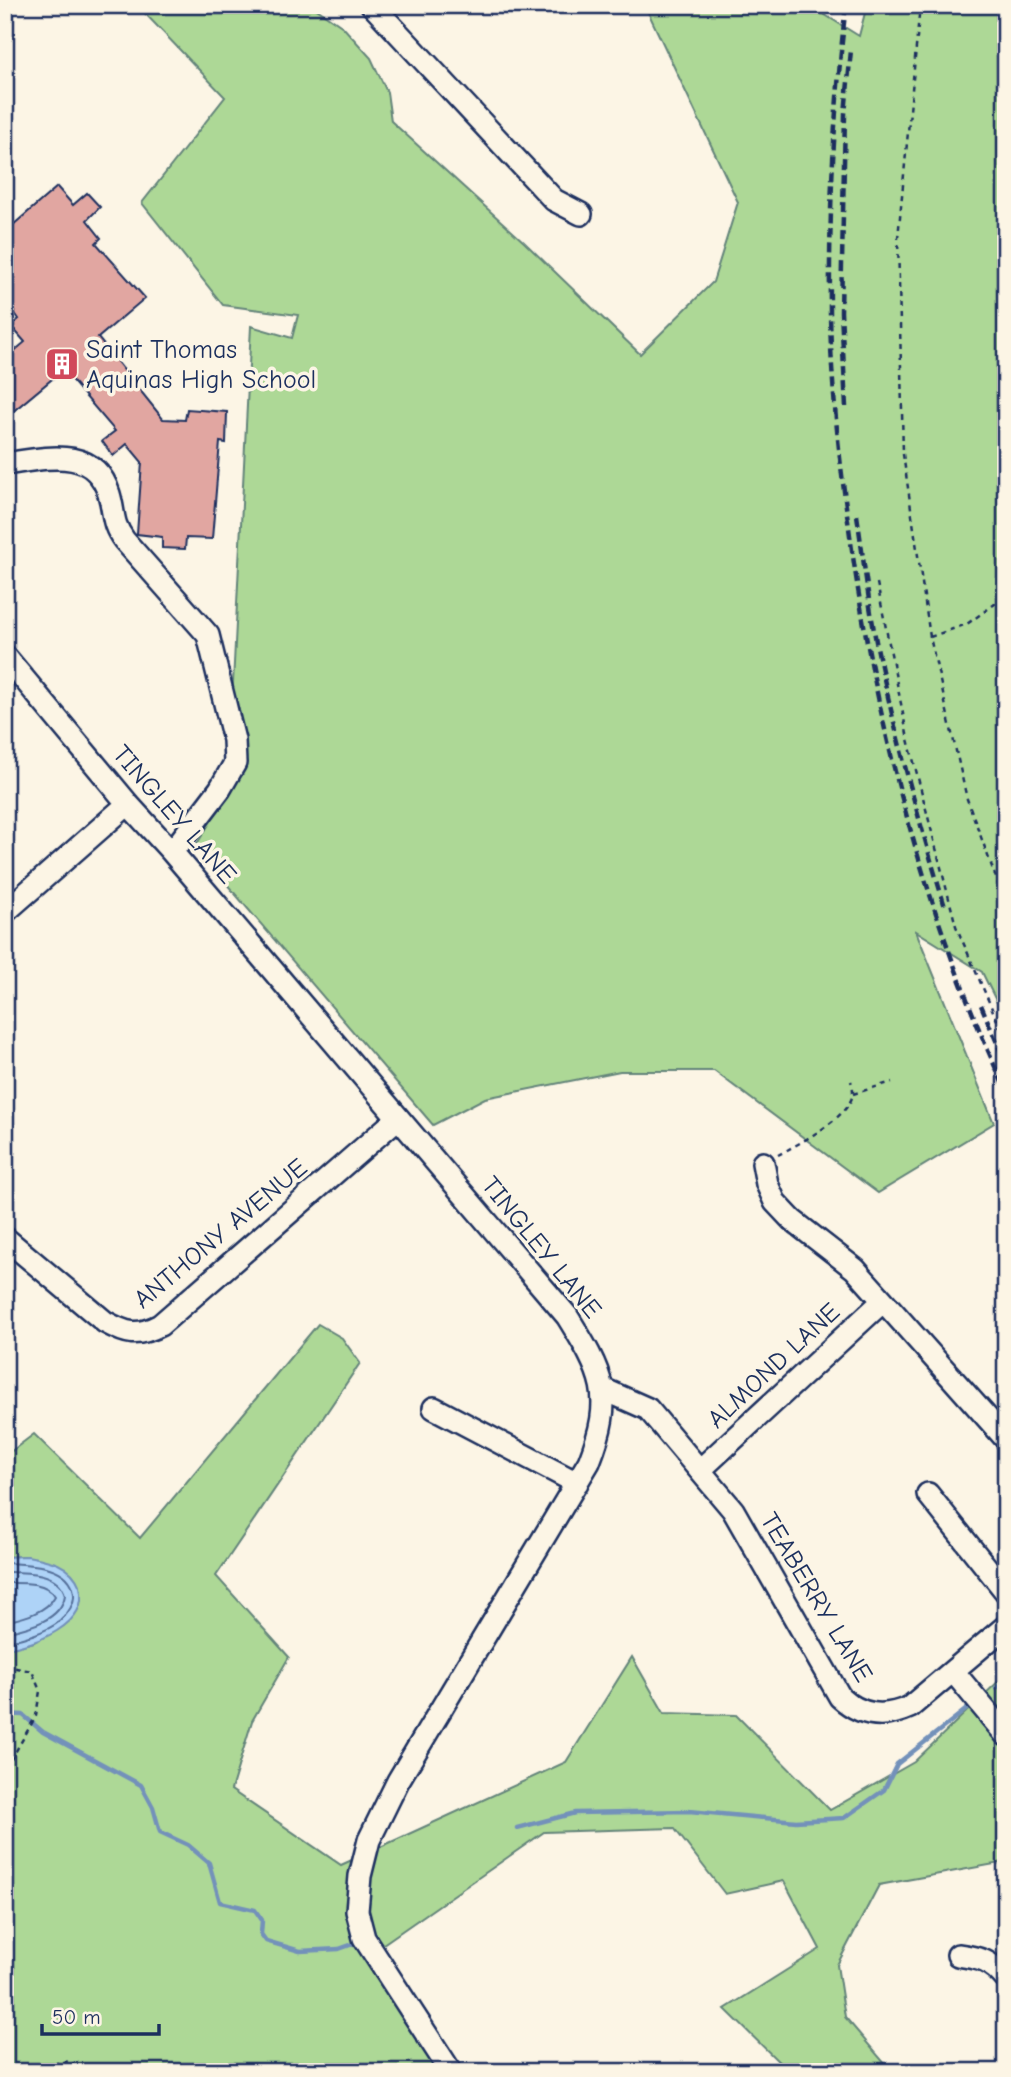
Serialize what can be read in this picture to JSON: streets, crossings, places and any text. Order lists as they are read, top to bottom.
{
  "streets": {
    "street": [
      "TINGLEY LANE",
      "ANTHONY AVENUE",
      "ALMOND LANE",
      "TEABERRY LANE"
    ]
  },
  "crossings": [
    ["TINGLEY LANE", "ANTHONY AVENUE"],
    ["TINGLEY LANE", "TEABERRY LANE"],
    ["ALMOND LANE", "TEABERRY LANE"]
  ],
  "places": {
    "building": ["Saint Thomas Aquinas High School"]
  },
  "scale_bar": "50 m"
}
